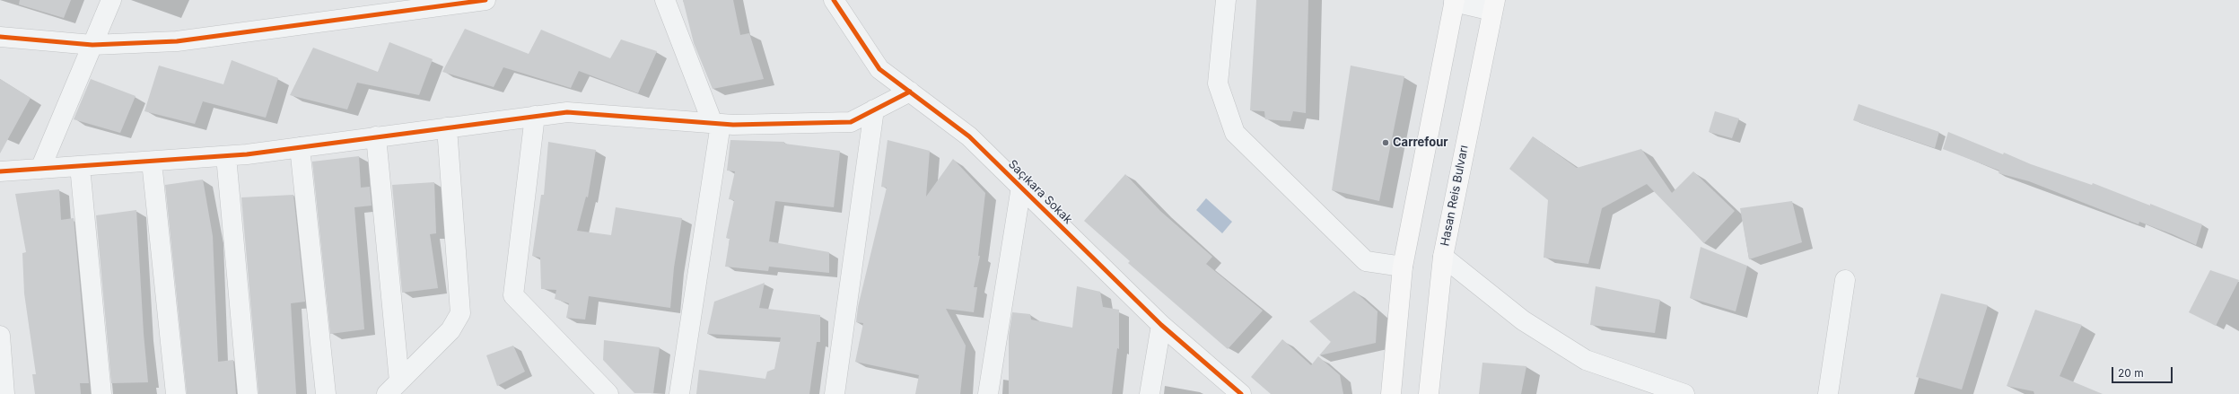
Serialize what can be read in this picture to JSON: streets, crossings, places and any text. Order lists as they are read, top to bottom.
{
  "streets": {
    "main road": ["Hasan Reis Bulvarı"],
    "street": ["Saçıkara Sokak"]
  },
  "places": ["Carrefour"],
  "scale_bar": "20 m"
}
